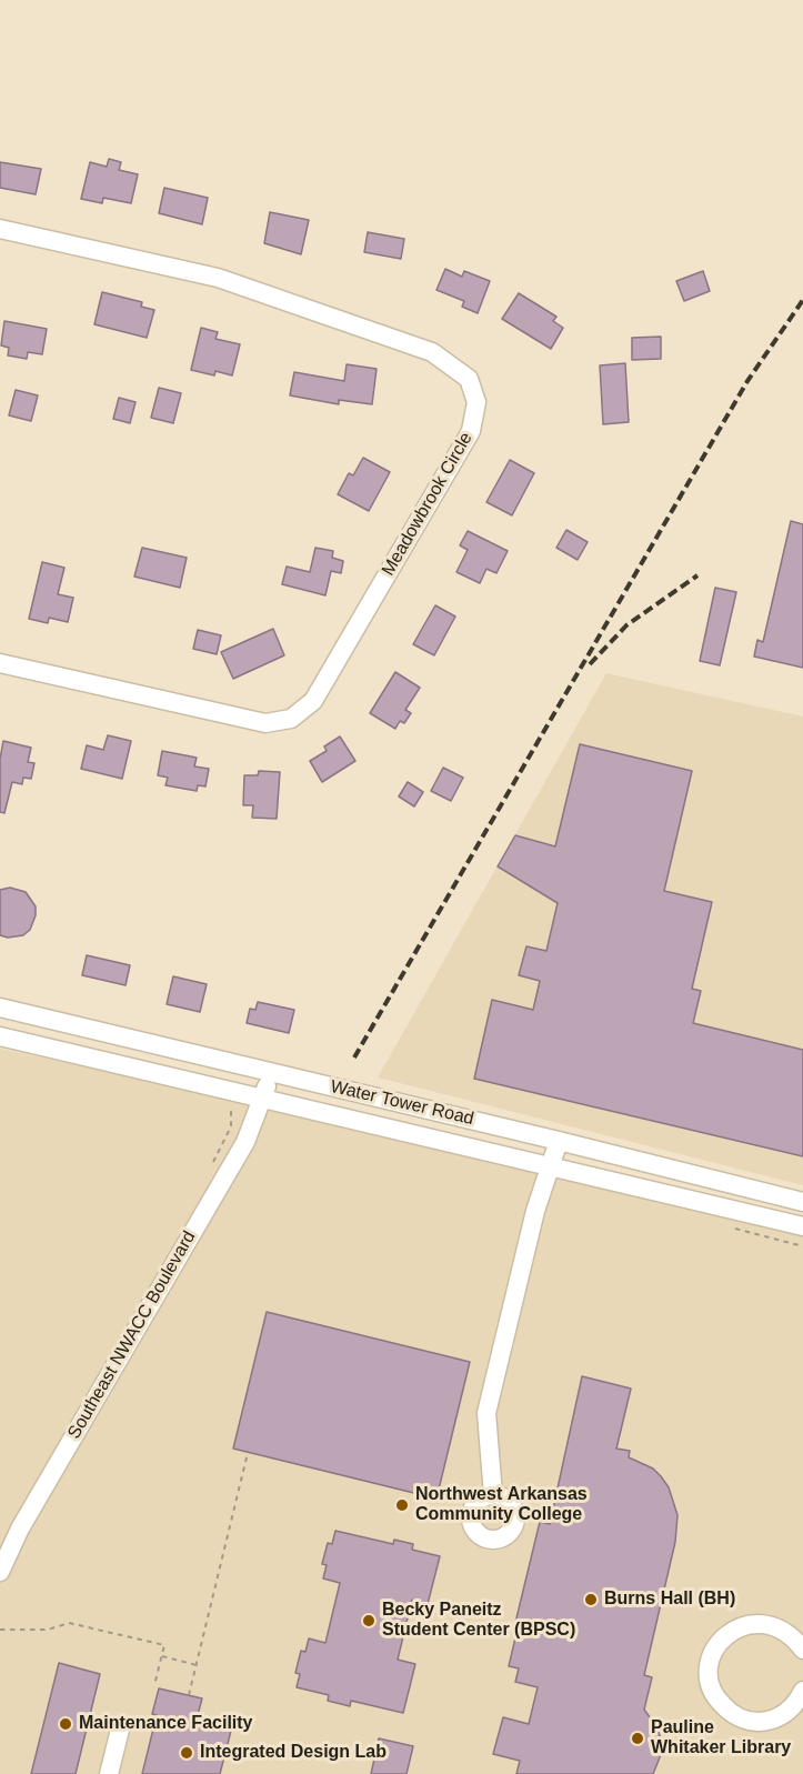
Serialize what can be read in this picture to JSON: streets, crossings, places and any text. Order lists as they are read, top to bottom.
{
  "streets": {
    "street": ["Meadowbrook Circle", "Water Tower Road", "Southeast NWACC Boulevard"]
  },
  "crossings": [
    ["Water Tower Road", "Southeast NWACC Boulevard"]
  ],
  "places": [
    "Northwest Arkansas Community College",
    "Burns Hall (BH)",
    "Becky Paneitz Student Center (BPSC)",
    "Maintenance Facility",
    "Pauline Whitaker Library",
    "Integrated Design Lab"
  ]
}
